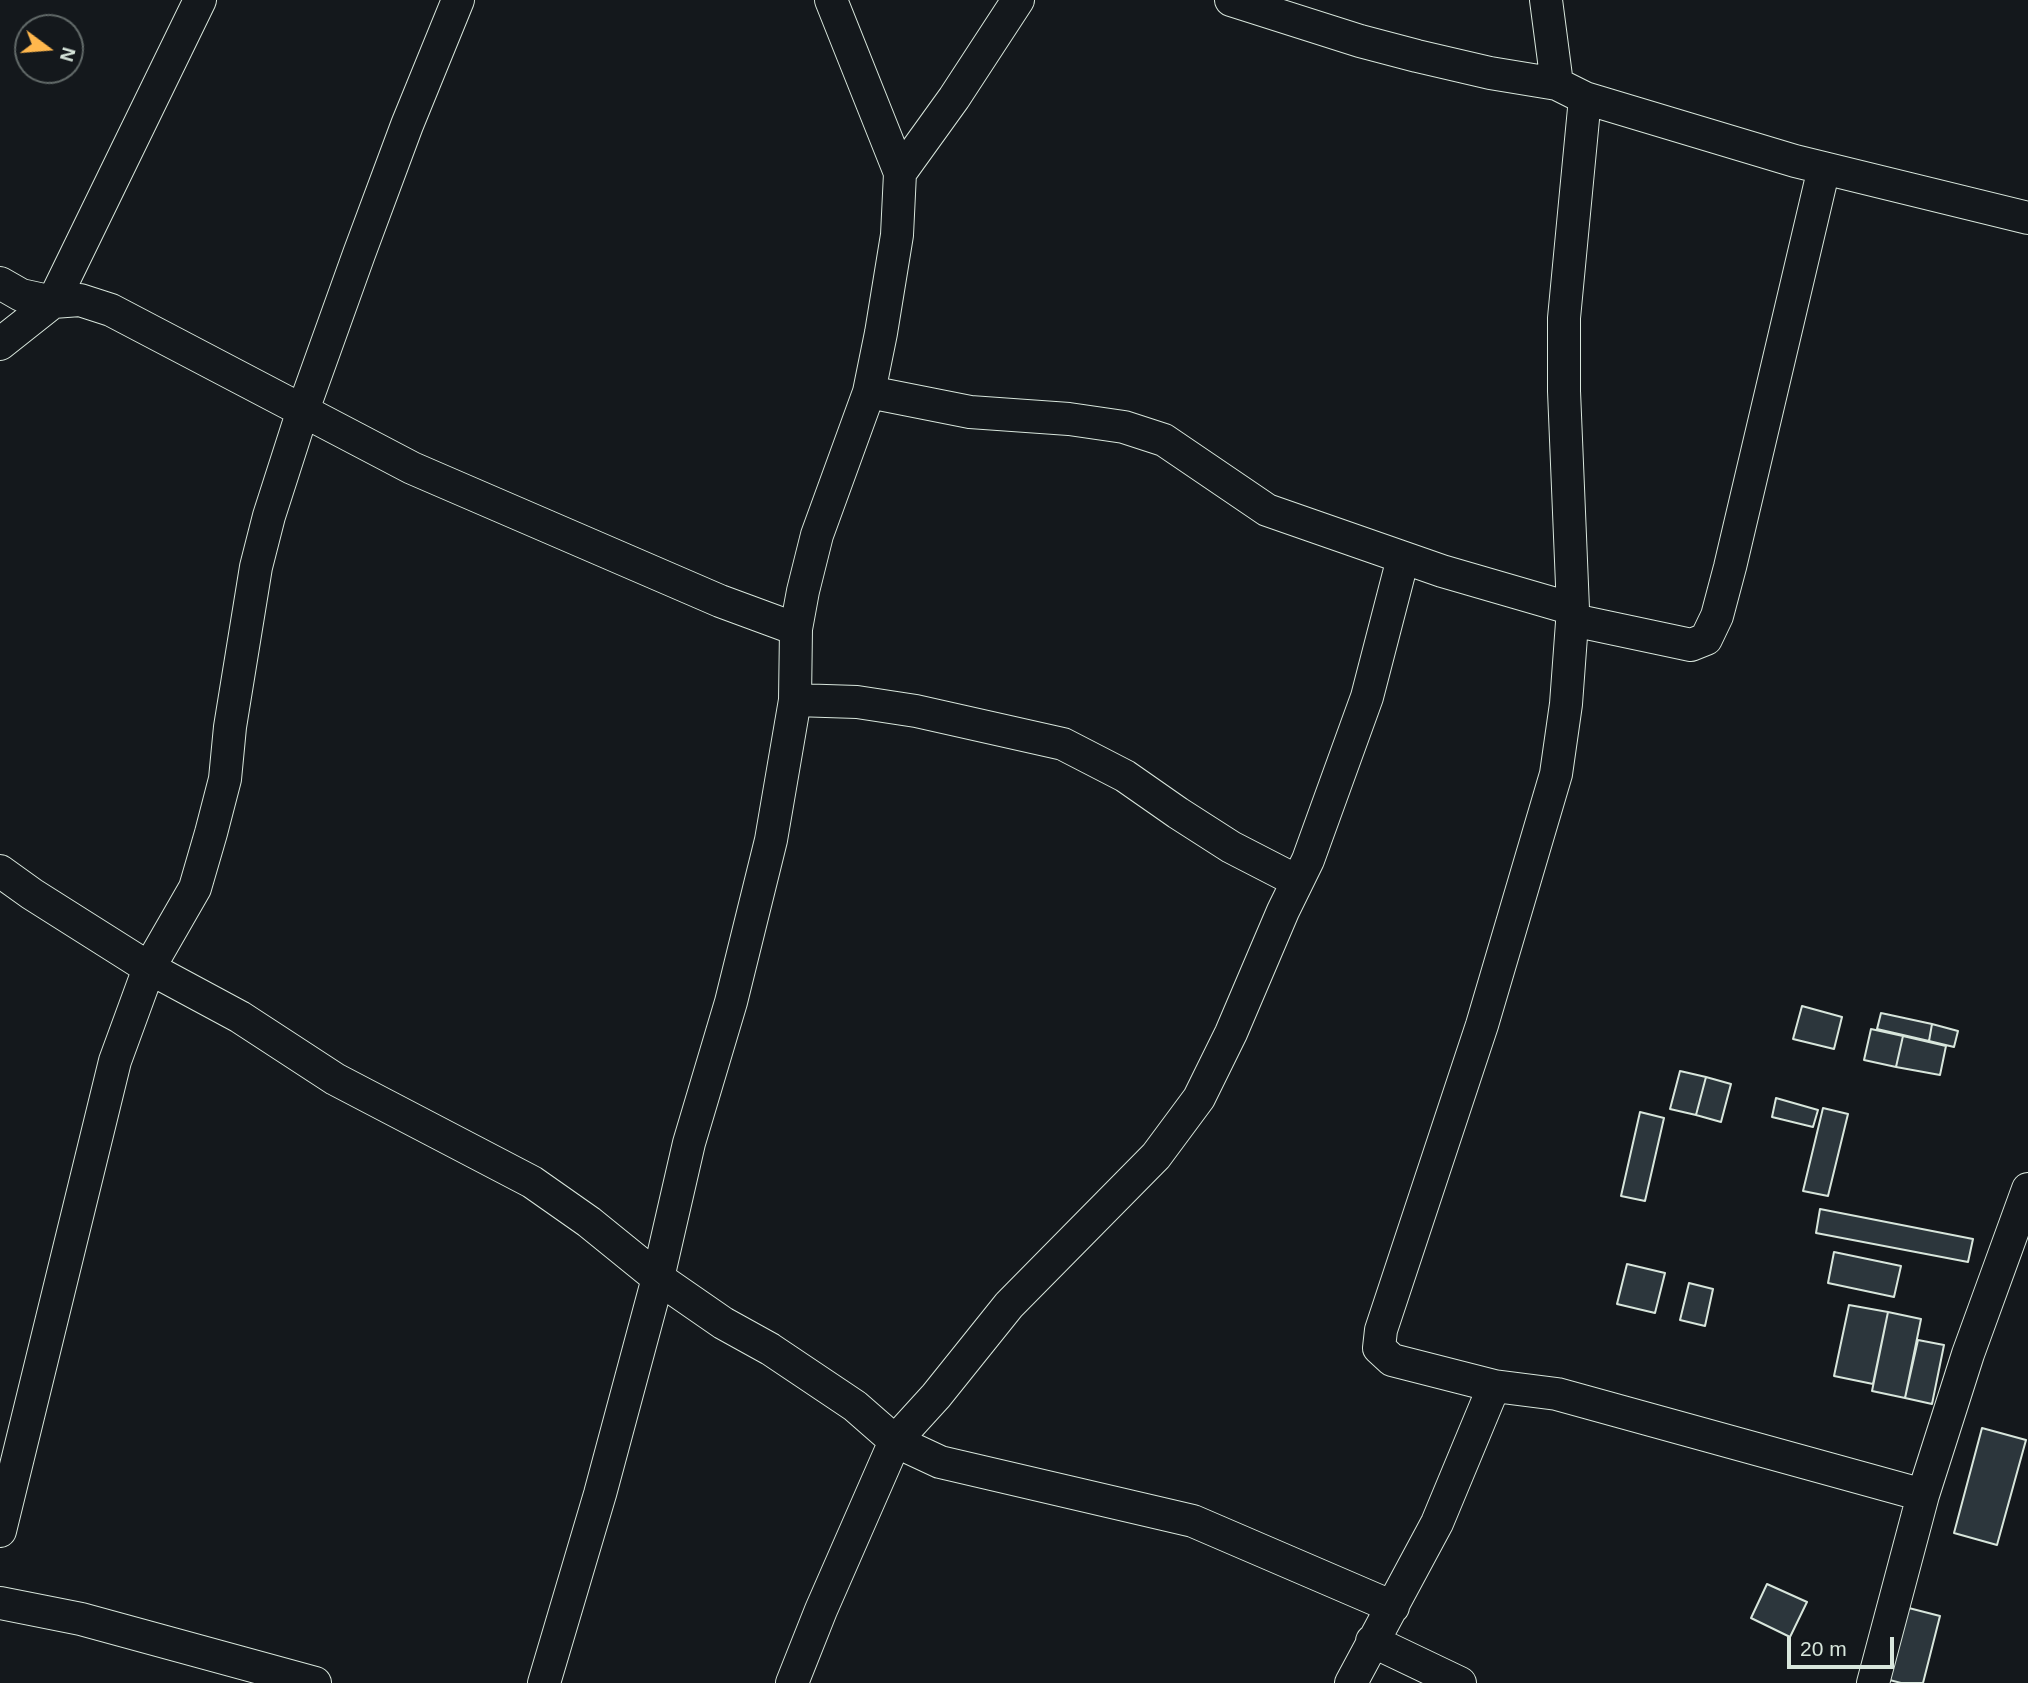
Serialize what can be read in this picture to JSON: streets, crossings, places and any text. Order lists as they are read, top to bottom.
{
  "scale_bar": "20 m",
  "north": "right"
}
